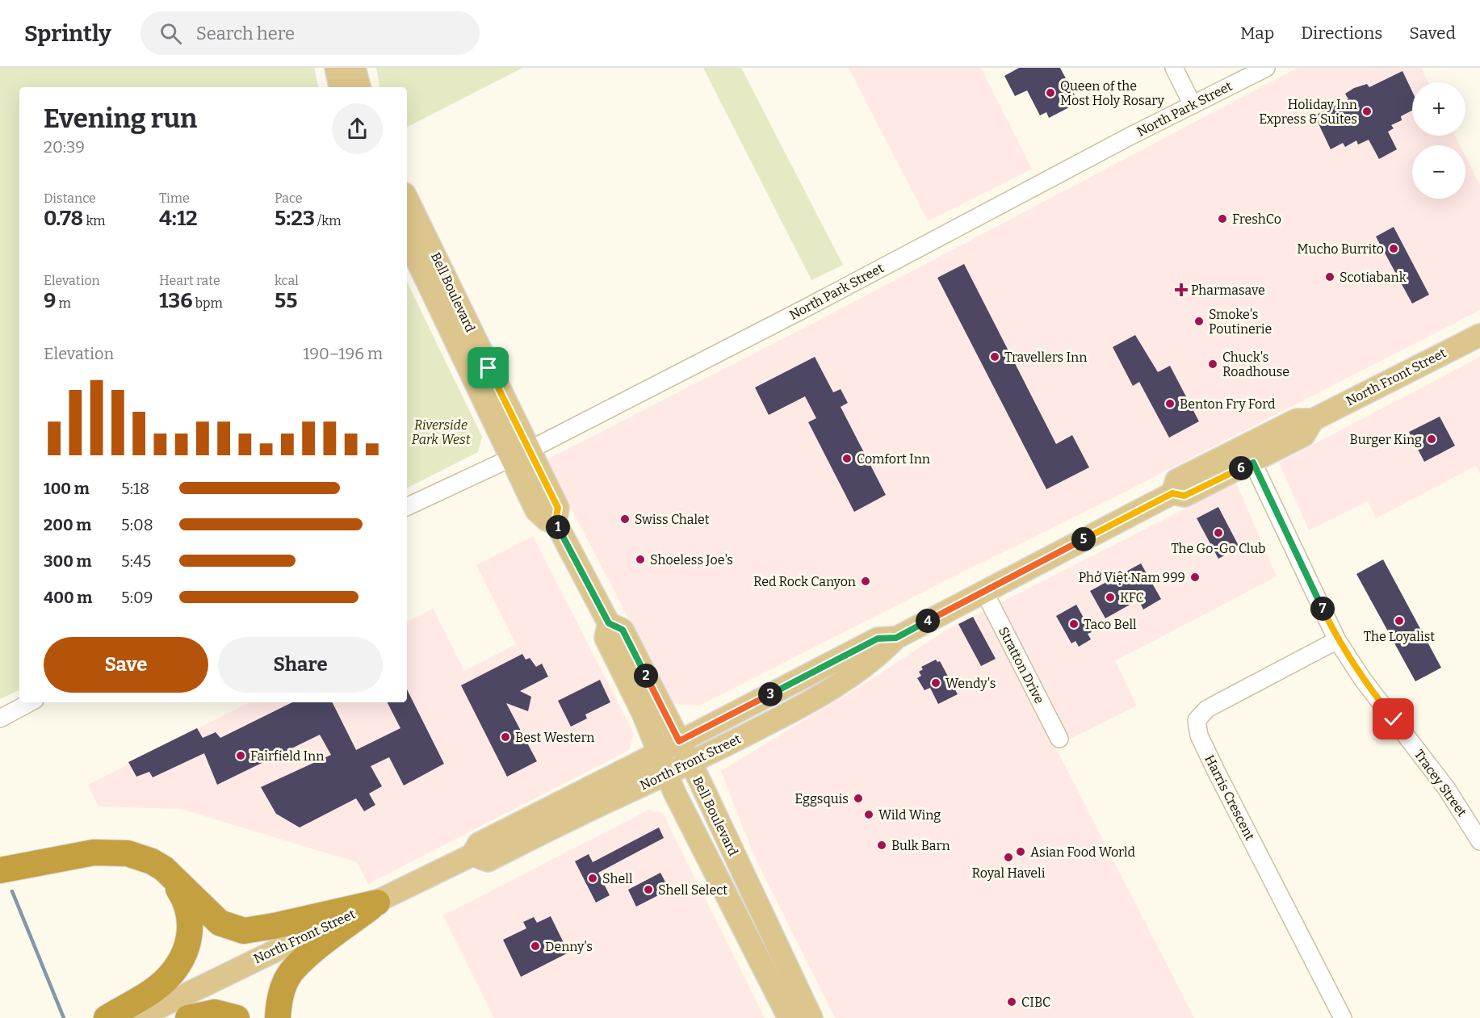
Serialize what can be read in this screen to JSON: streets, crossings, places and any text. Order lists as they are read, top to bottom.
{
  "streets": {
    "main road": ["Bell Boulevard", "North Front Street"],
    "street": [
      "North Park Street",
      "Stratton Drive",
      "Tracey Street",
      "Harris Crescent"
    ]
  },
  "crossings": [
    ["North Park Street", "Bell Boulevard"],
    ["Bell Boulevard", "North Front Street"],
    ["North Front Street", "Stratton Drive"],
    ["North Front Street", "Tracey Street"],
    ["Tracey Street", "Harris Crescent"]
  ],
  "parks": ["Riverside Park West"],
  "places": {
    "other": [
      "Queen of the Most Holy Rosary",
      "Holiday Inn Express & Suites",
      "FreshCo",
      "Mucho Burrito",
      "Scotiabank",
      "Smoke's Poutinerie",
      "Travellers Inn",
      "Chuck's Roadhouse",
      "Benton Fry Ford",
      "Burger King",
      "Comfort Inn",
      "Swiss Chalet",
      "The Go-Go Club",
      "Shoeless Joe's",
      "Phở Việt Nam 999",
      "Red Rock Canyon",
      "KFC",
      "The Loyalist",
      "Taco Bell",
      "Wendy's",
      "Best Western",
      "Fairfield Inn",
      "Eggsquis",
      "Wild Wing",
      "Bulk Barn",
      "Asian Food World",
      "Royal Haveli",
      "Shell",
      "Shell Select",
      "Denny's",
      "CIBC"
    ],
    "health": ["Pharmasave"]
  },
  "page": {
    "header": "Sprintly",
    "search": "Search here",
    "nav": ["Map", "Directions", "Saved"],
    "map_buttons": ["+", "−"],
    "heading": ["Evening run", "20:39"],
    "stats": [
      ["Distance", "0.78 km"],
      ["Time", "4:12"],
      ["Pace", "5:23 /km"],
      ["Elevation", "9 m"],
      ["Heart rate", "136 bpm"],
      ["kcal", "55"]
    ],
    "chart": ["Elevation", "190–196 m"],
    "pins": [
      "6",
      "1",
      "5",
      "7",
      "4",
      "2",
      "3"
    ],
    "list": [
      {
        "name": "100 m",
        "note": "5:18"
      },
      {
        "name": "200 m",
        "note": "5:08"
      },
      {
        "name": "300 m",
        "note": "5:45"
      },
      {
        "name": "400 m",
        "note": "5:09"
      }
    ],
    "buttons": ["Save", "Share"]
  }
}
